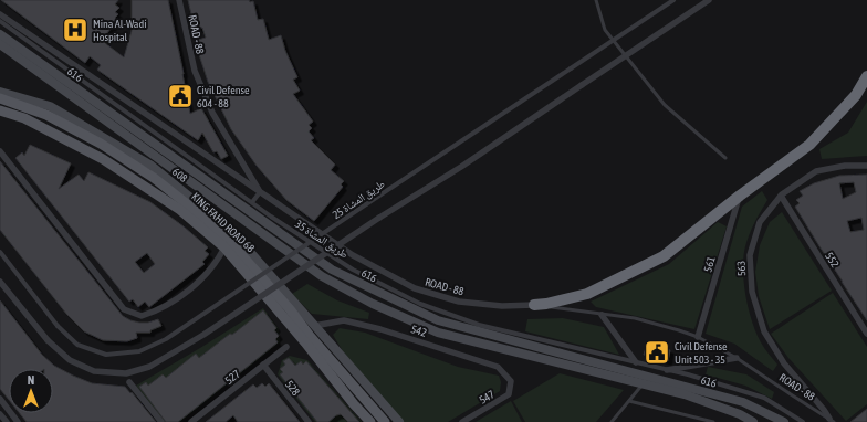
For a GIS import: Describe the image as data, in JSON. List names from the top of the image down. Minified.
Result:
{"streets":{"main road":["616","608","KING FAHD ROAD 68"],"street":["ROAD - 88","طريق المشاة 25","طريق المشاة 35","552","561","563","542","527","528","547"]},"crossings":[["ROAD - 88","561"],["ROAD - 88","563"],["608","542"],["552","563"],["542","547"],["527","528"]],"places":{"hospital":["Mina Al-Wadi Hospital"],"public building":["Civil Defense 604 - 88","Civil Defense Unit 503 - 35"]},"north":"top"}
